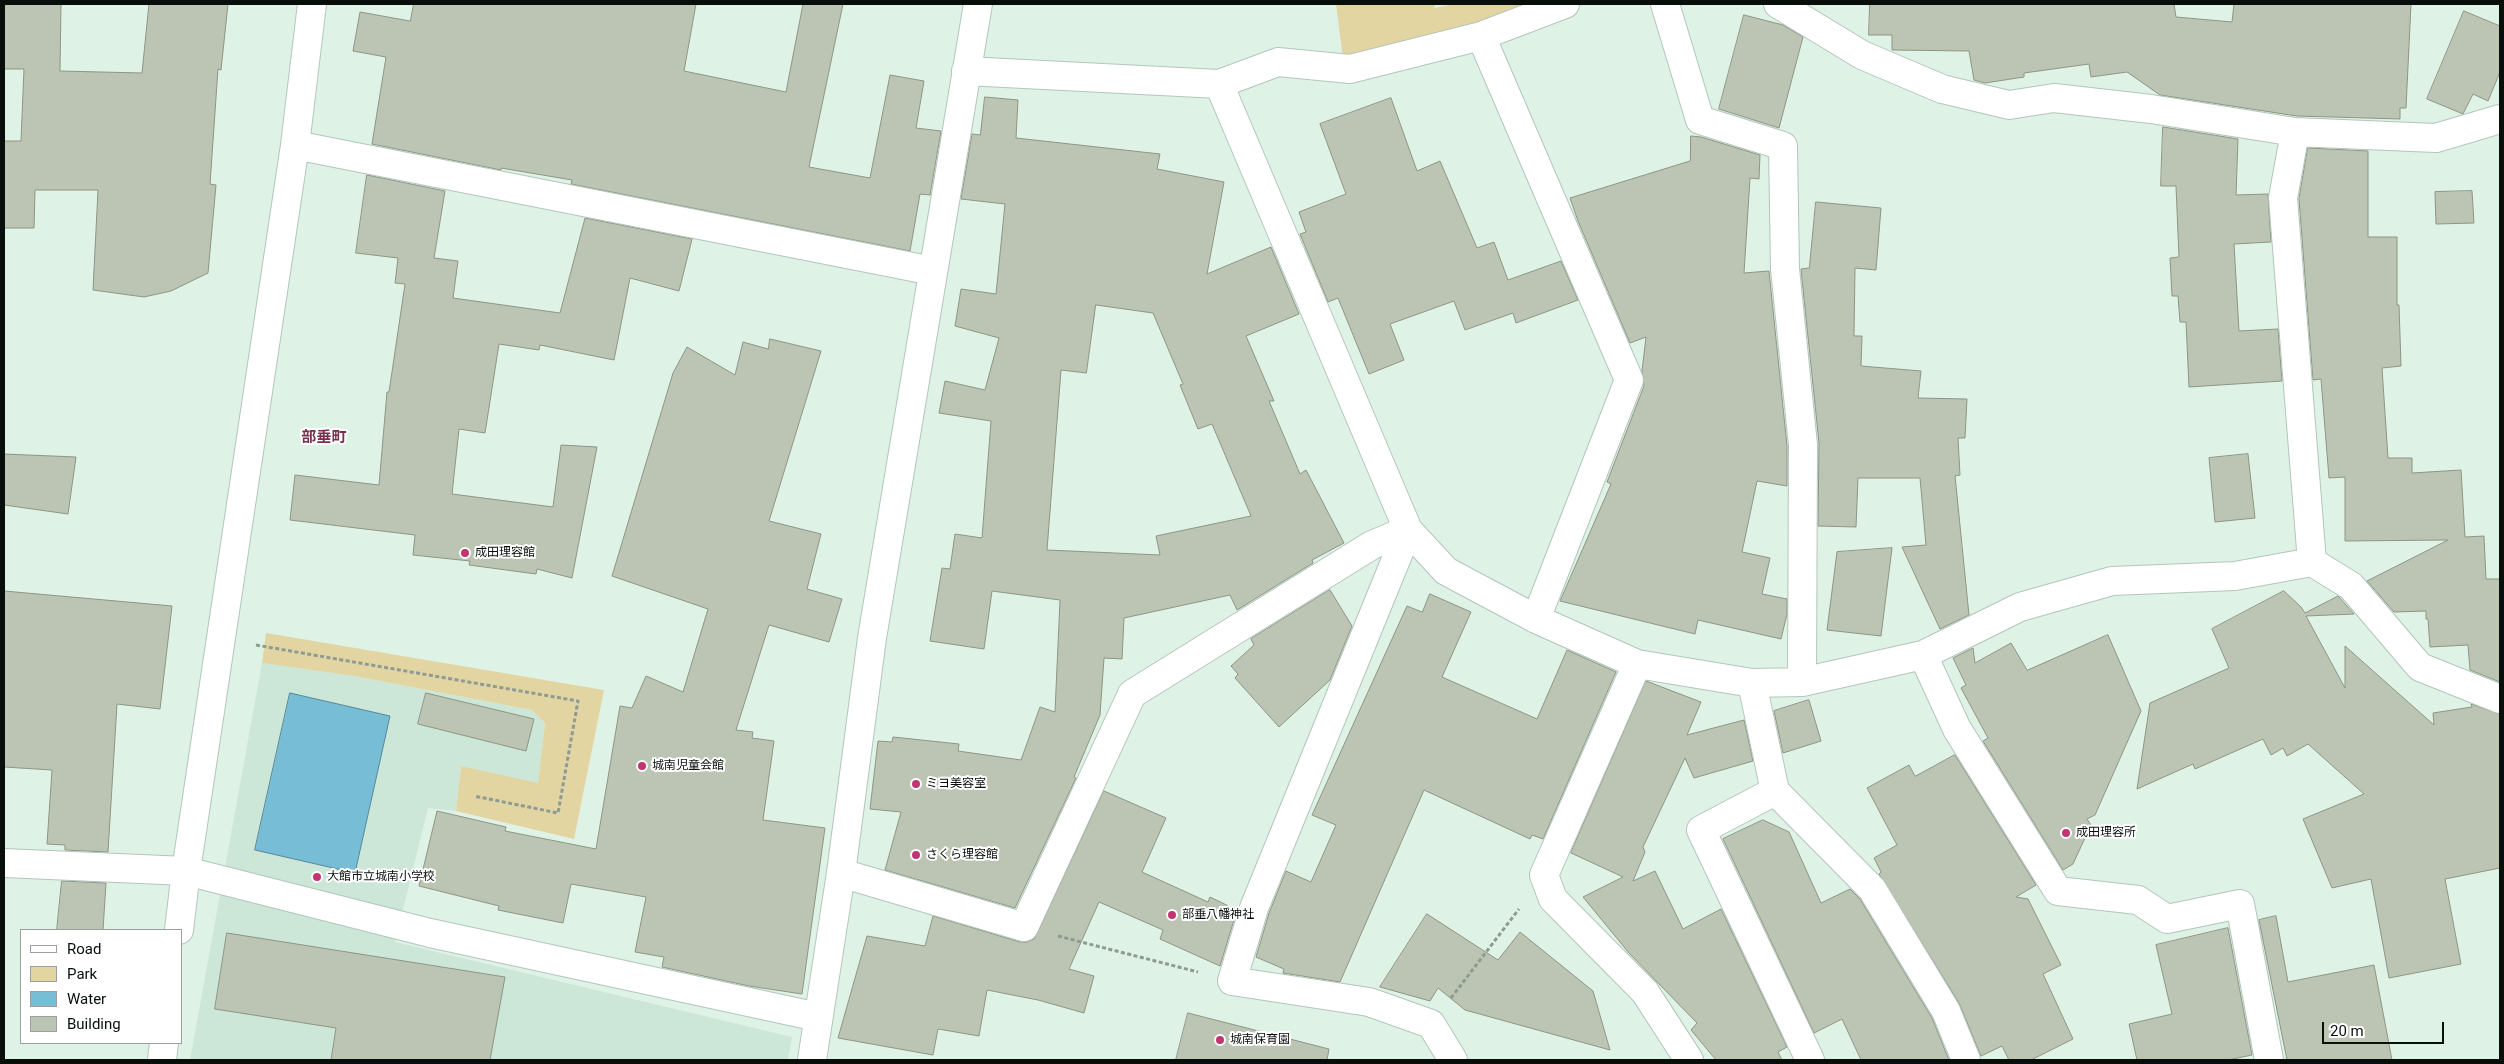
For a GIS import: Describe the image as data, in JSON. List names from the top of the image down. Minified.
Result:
{"districts":["部垂町"],"places":["成田理容館","城南児童会館","ミヨ美容室","成田理容所","さくら理容館","大館市立城南小学校","部垂八幡神社","城南保育園"],"legend":["Road","Park","Water","Building"],"scale_bar":"20 m"}
